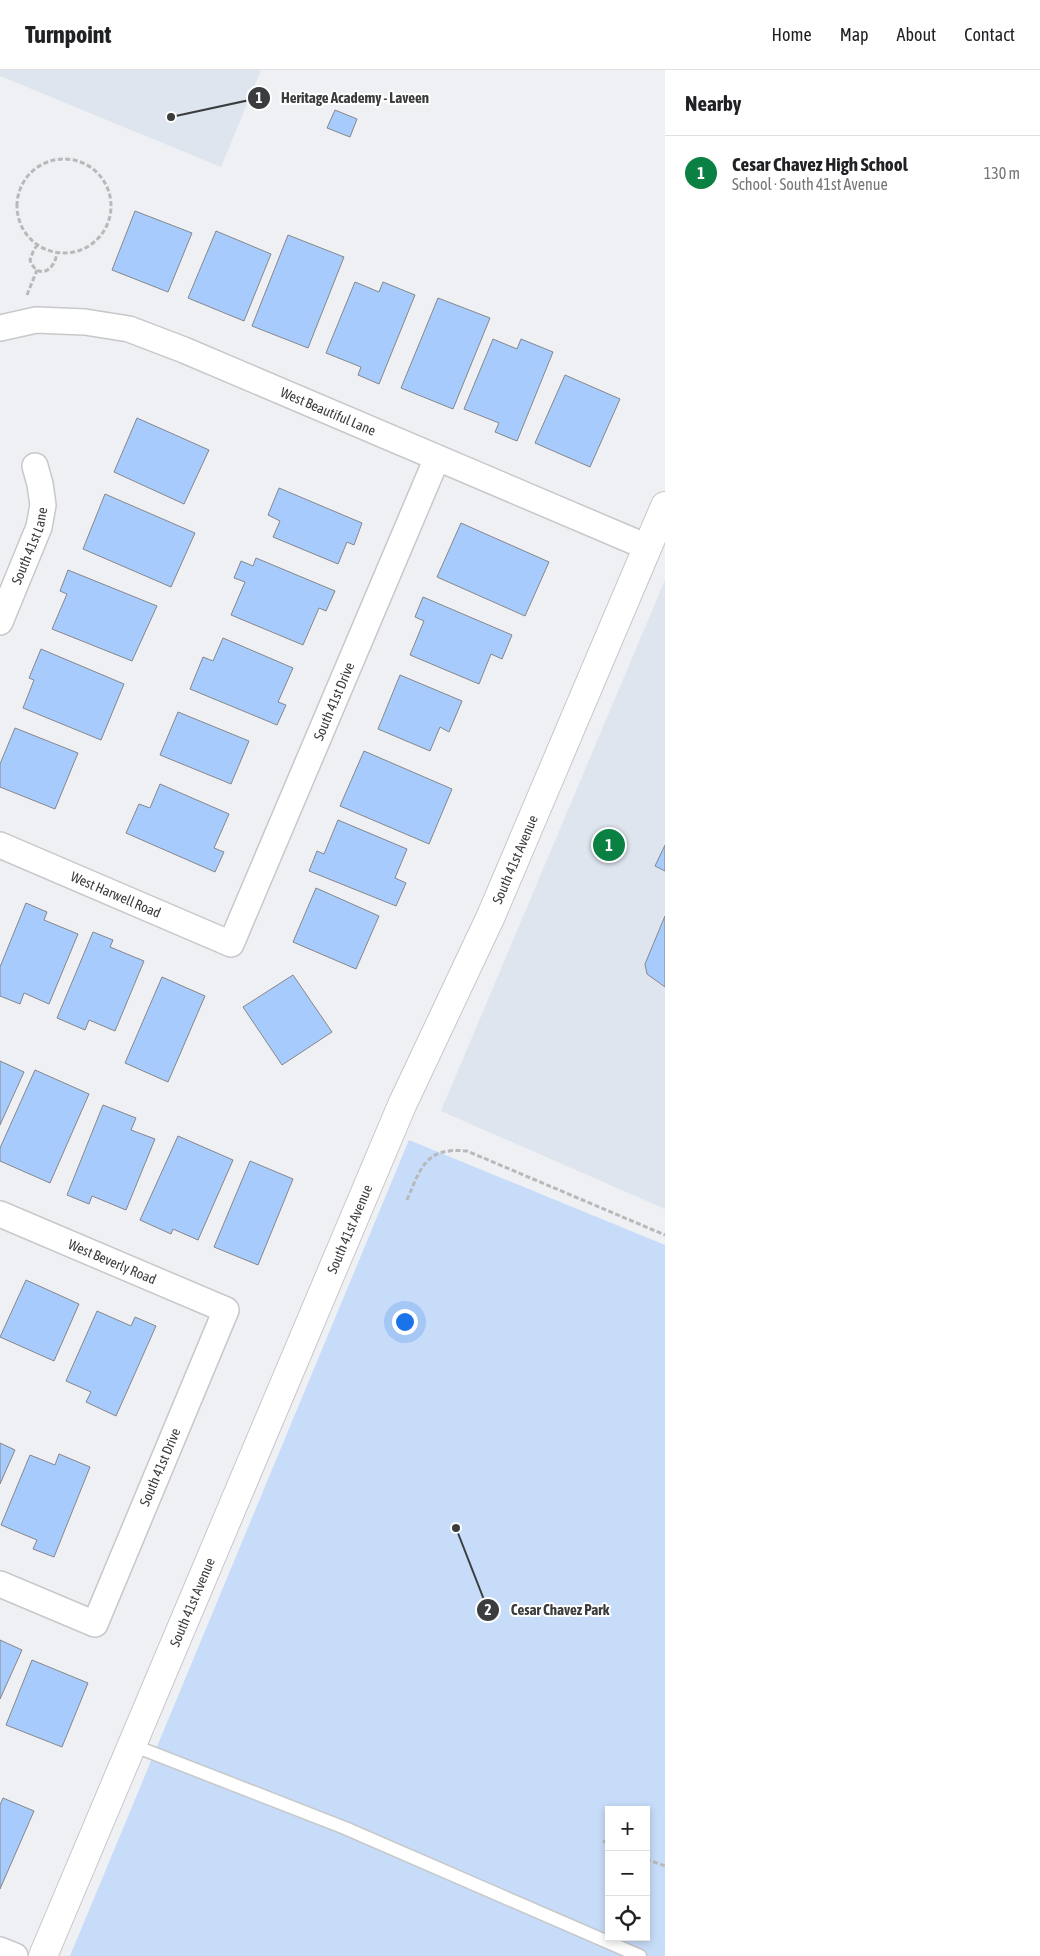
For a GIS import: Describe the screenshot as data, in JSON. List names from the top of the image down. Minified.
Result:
{"streets":{"street":["West Beautiful Lane","South 41st Lane","South 41st Drive","South 41st Avenue","West Harwell Road","West Beverly Road"]},"crossings":[["West Beautiful Lane","South 41st Drive"],["West Beautiful Lane","South 41st Avenue"],["South 41st Drive","West Harwell Road"],["South 41st Drive","West Beverly Road"]],"places":["Heritage Academy - Laveen","Cesar Chavez Park"],"page":{"header":"Turnpoint","nav":["Home","Map","About","Contact"],"heading":"Nearby","list":[{"mark":"1","name":"Cesar Chavez High School","note":"School · South 41st Avenue","value":"130 m"}],"pins":"1","map_buttons":["+","−"]}}
